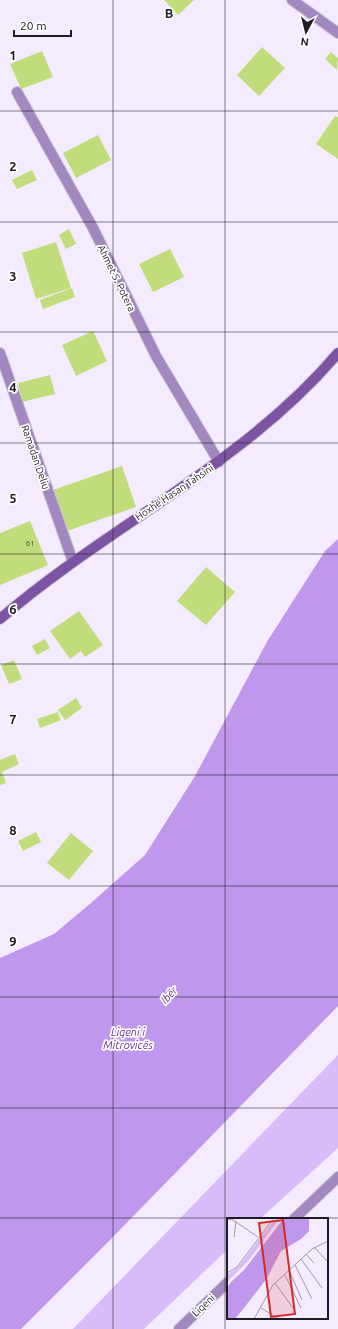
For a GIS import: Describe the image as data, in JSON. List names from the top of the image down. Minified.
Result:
{"streets":{"street":["Ahmet S. Potera","Ramadan Deliu","Hoxhë Hasan Tahsini","Liqeni"]},"crossings":[["Ahmet S. Potera","Hoxhë Hasan Tahsini"],["Ramadan Deliu","Hoxhë Hasan Tahsini"]],"water":["Ibër","Liqeni i Mitrovicës"],"house_numbers":["61"],"scale_bar":"20 m","north":"bottom","grid":{"columns":["B"],"rows":["1","2","3","4","5","6","7","8","9"]}}
